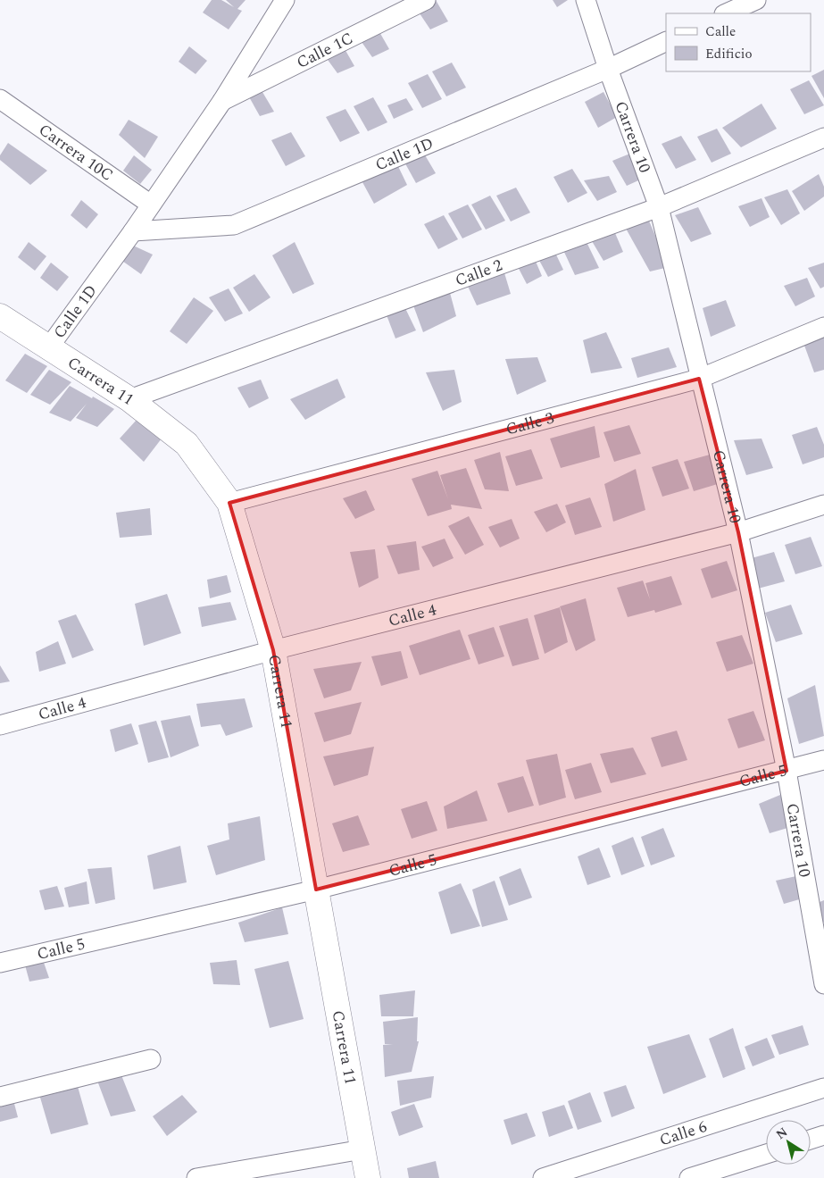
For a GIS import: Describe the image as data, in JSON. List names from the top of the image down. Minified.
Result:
{"streets":{"street":["Calle 1C","Carrera 10","Carrera 10C","Calle 1D","Calle 2","Carrera 11","Calle 3","Calle 4","Calle 5","Calle 6"]},"crossings":[["Calle 1C","Calle 1D"],["Carrera 10","Calle 1D"],["Carrera 10","Calle 2"],["Carrera 10","Calle 3"],["Carrera 10","Calle 4"],["Carrera 10","Calle 5"],["Carrera 10C","Calle 1D"],["Calle 1D","Carrera 11"],["Calle 2","Carrera 11"],["Carrera 11","Calle 3"],["Carrera 11","Calle 4"],["Carrera 11","Calle 5"]],"legend":["Calle","Edificio"],"north":"top left"}
